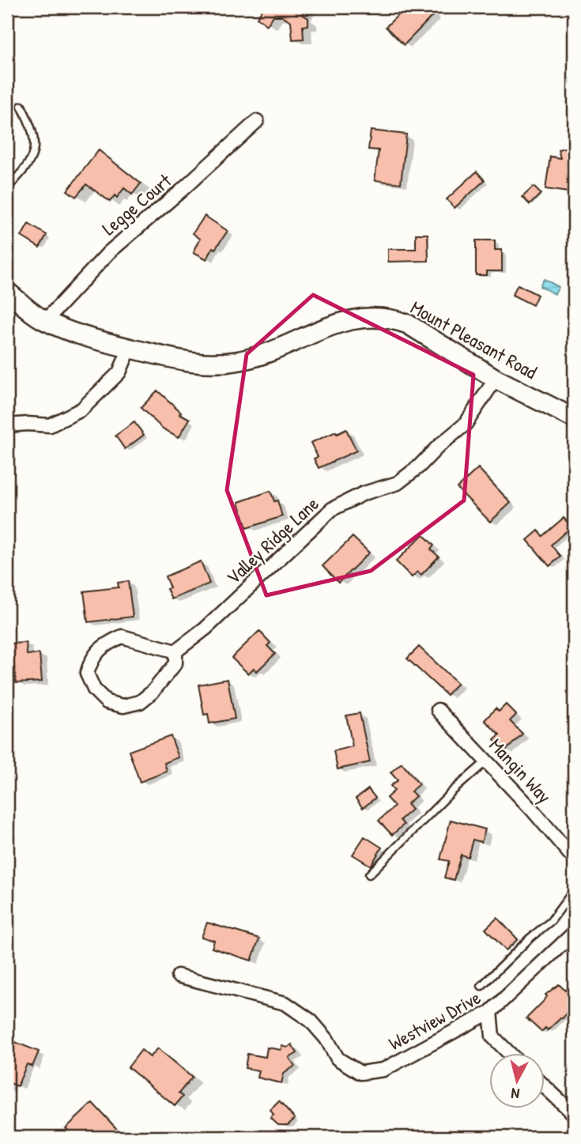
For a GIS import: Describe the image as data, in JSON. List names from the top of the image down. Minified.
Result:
{"streets":{"street":["Legge Court","Mount Pleasant Road","Valley Ridge Lane","Mangin Way","Westview Drive"]},"crossings":[["Legge Court","Mount Pleasant Road"],["Mount Pleasant Road","Valley Ridge Lane"]],"north":"bottom"}
